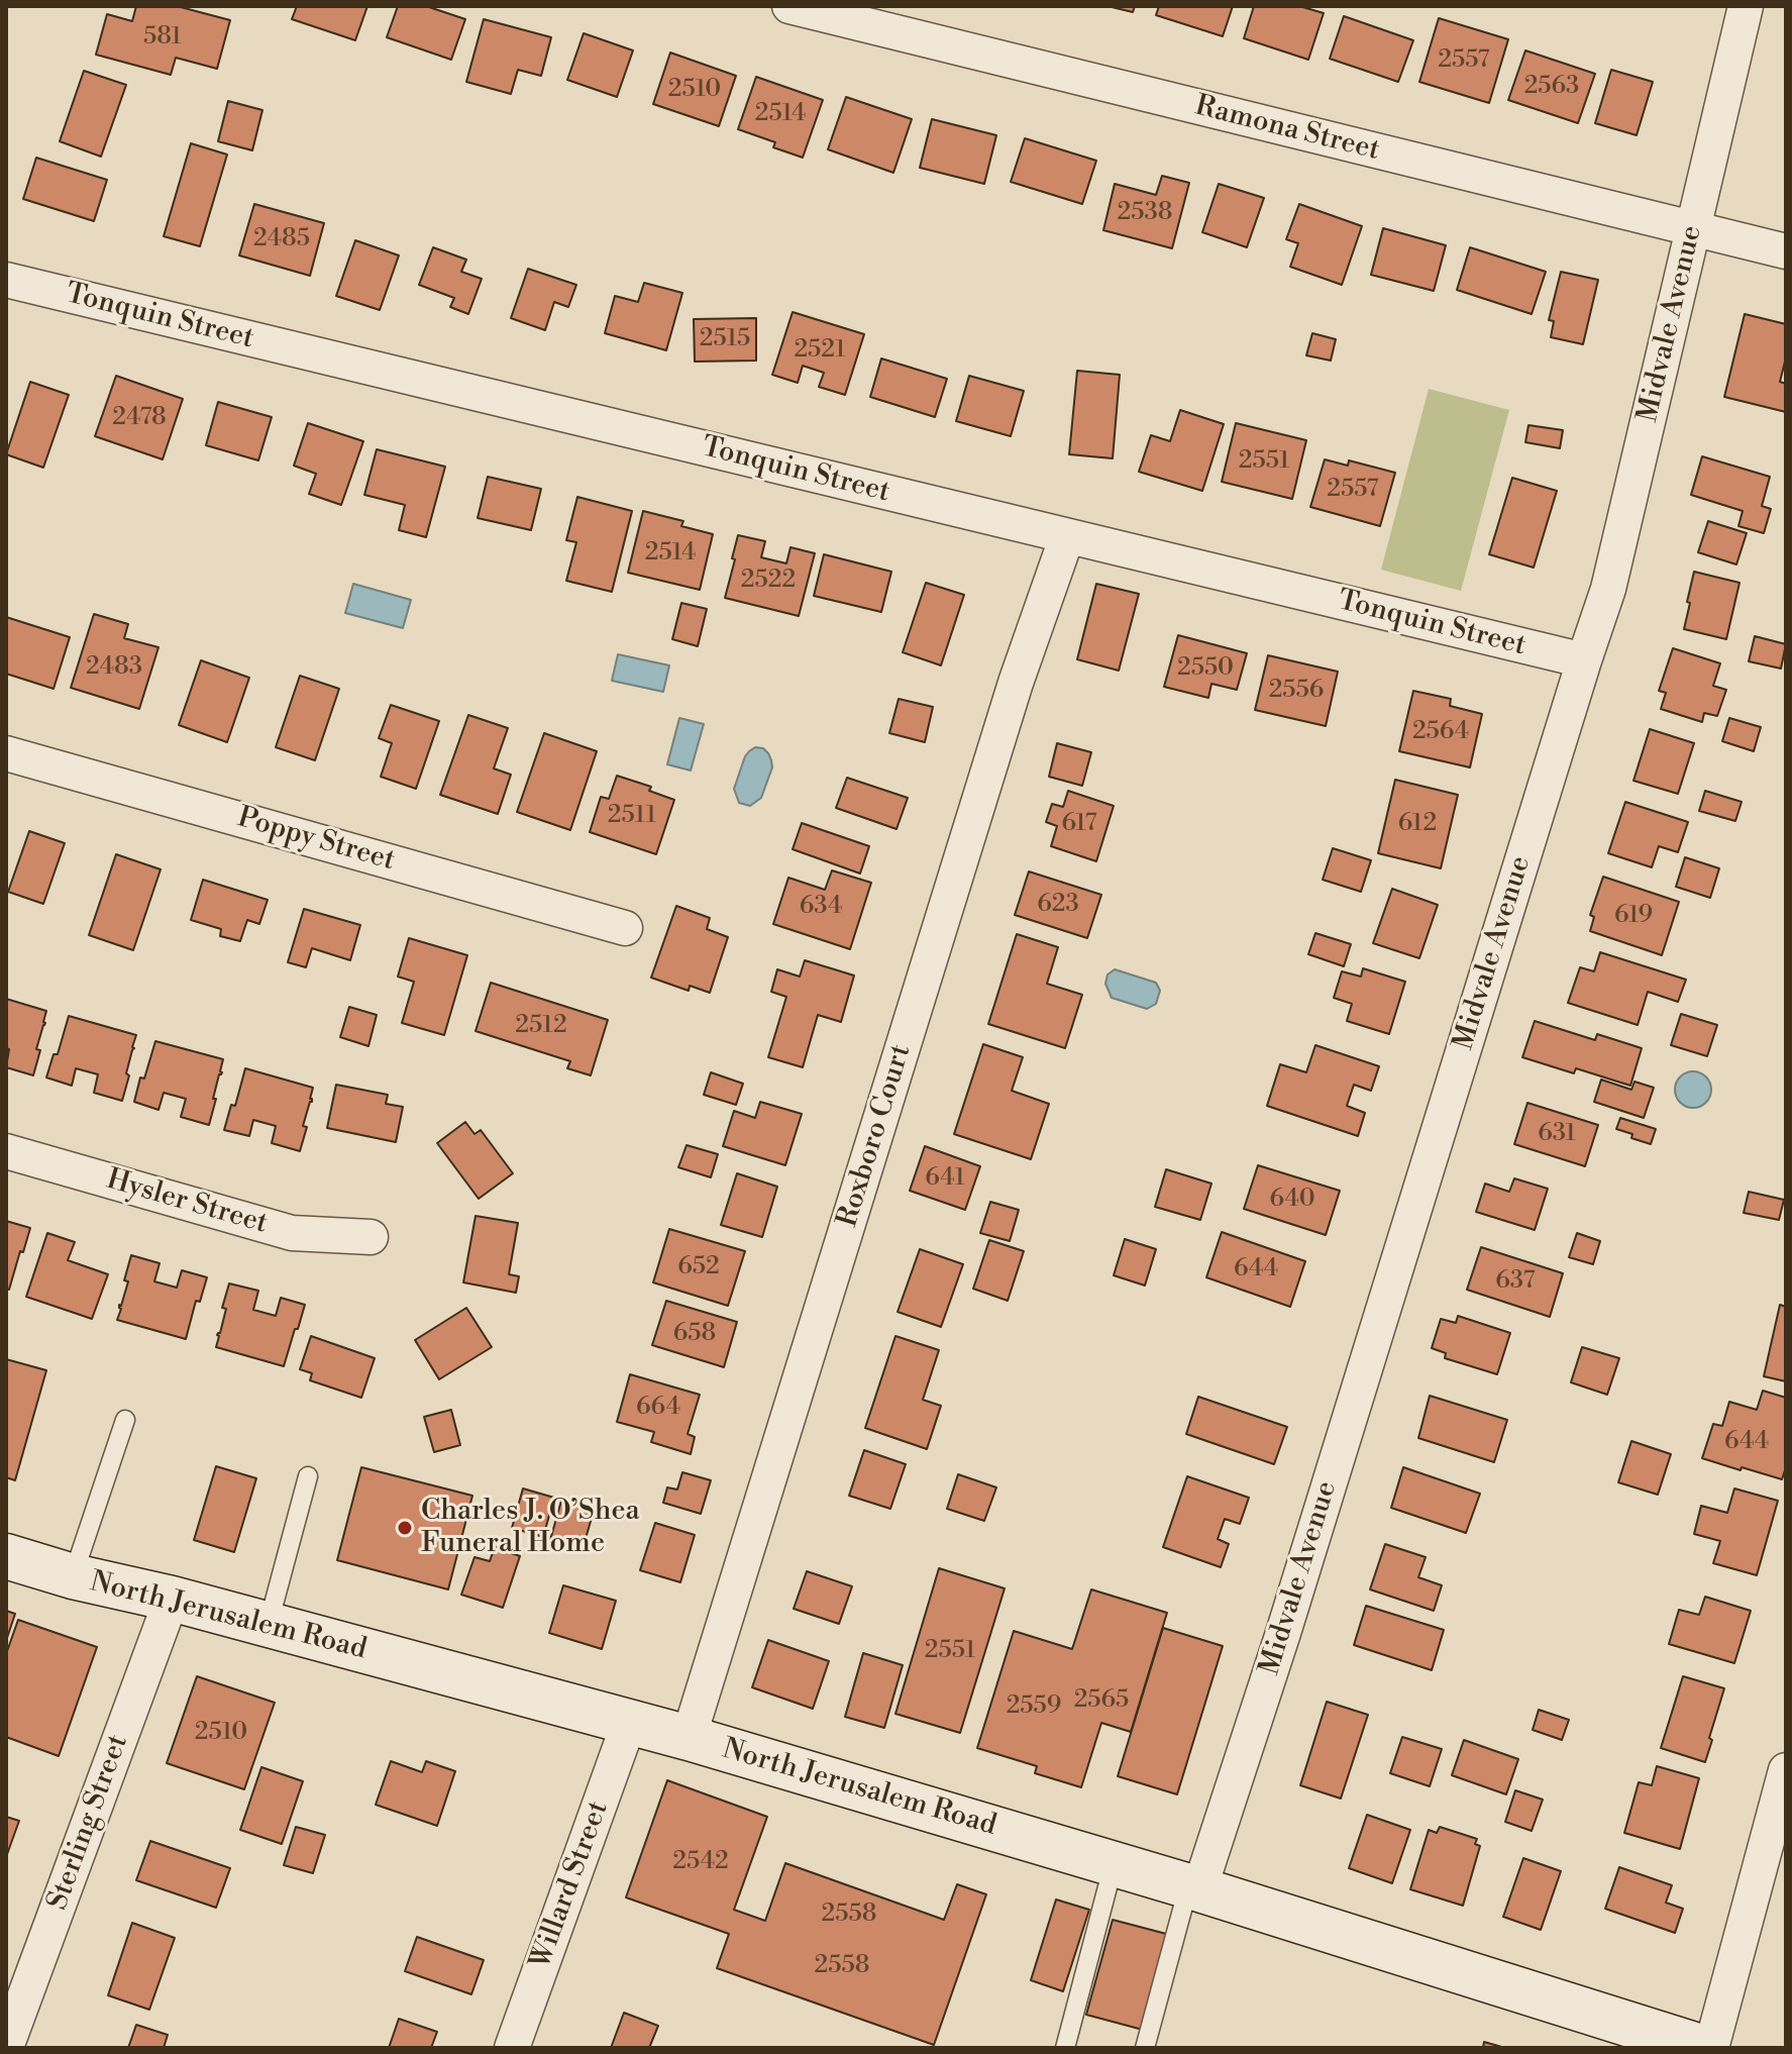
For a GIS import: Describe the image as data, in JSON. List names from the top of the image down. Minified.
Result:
{"streets":{"main road":["North Jerusalem Road"],"street":["Ramona Street","Tonquin Street","Midvale Avenue","Poppy Street","Roxboro Court","Hysler Street","Sterling Street","Willard Street"]},"crossings":[["Ramona Street","Midvale Avenue"],["Tonquin Street","Midvale Avenue"],["Tonquin Street","Roxboro Court"],["Midvale Avenue","North Jerusalem Road"],["Roxboro Court","North Jerusalem Road"],["North Jerusalem Road","Sterling Street"],["North Jerusalem Road","Willard Street"]],"places":["Charles J. O’Shea Funeral Home"],"house_numbers":["581","2557","2563","2510","2514","2538","2485","2515","2521","2478","2551","2557","2514","2522","2483","2550","2556","2564","2511","617","612","623","634","619","2512","631","641","640","652","644","637","658","664","644","2551","2565","2559","2510","2542","2558","2558"]}
